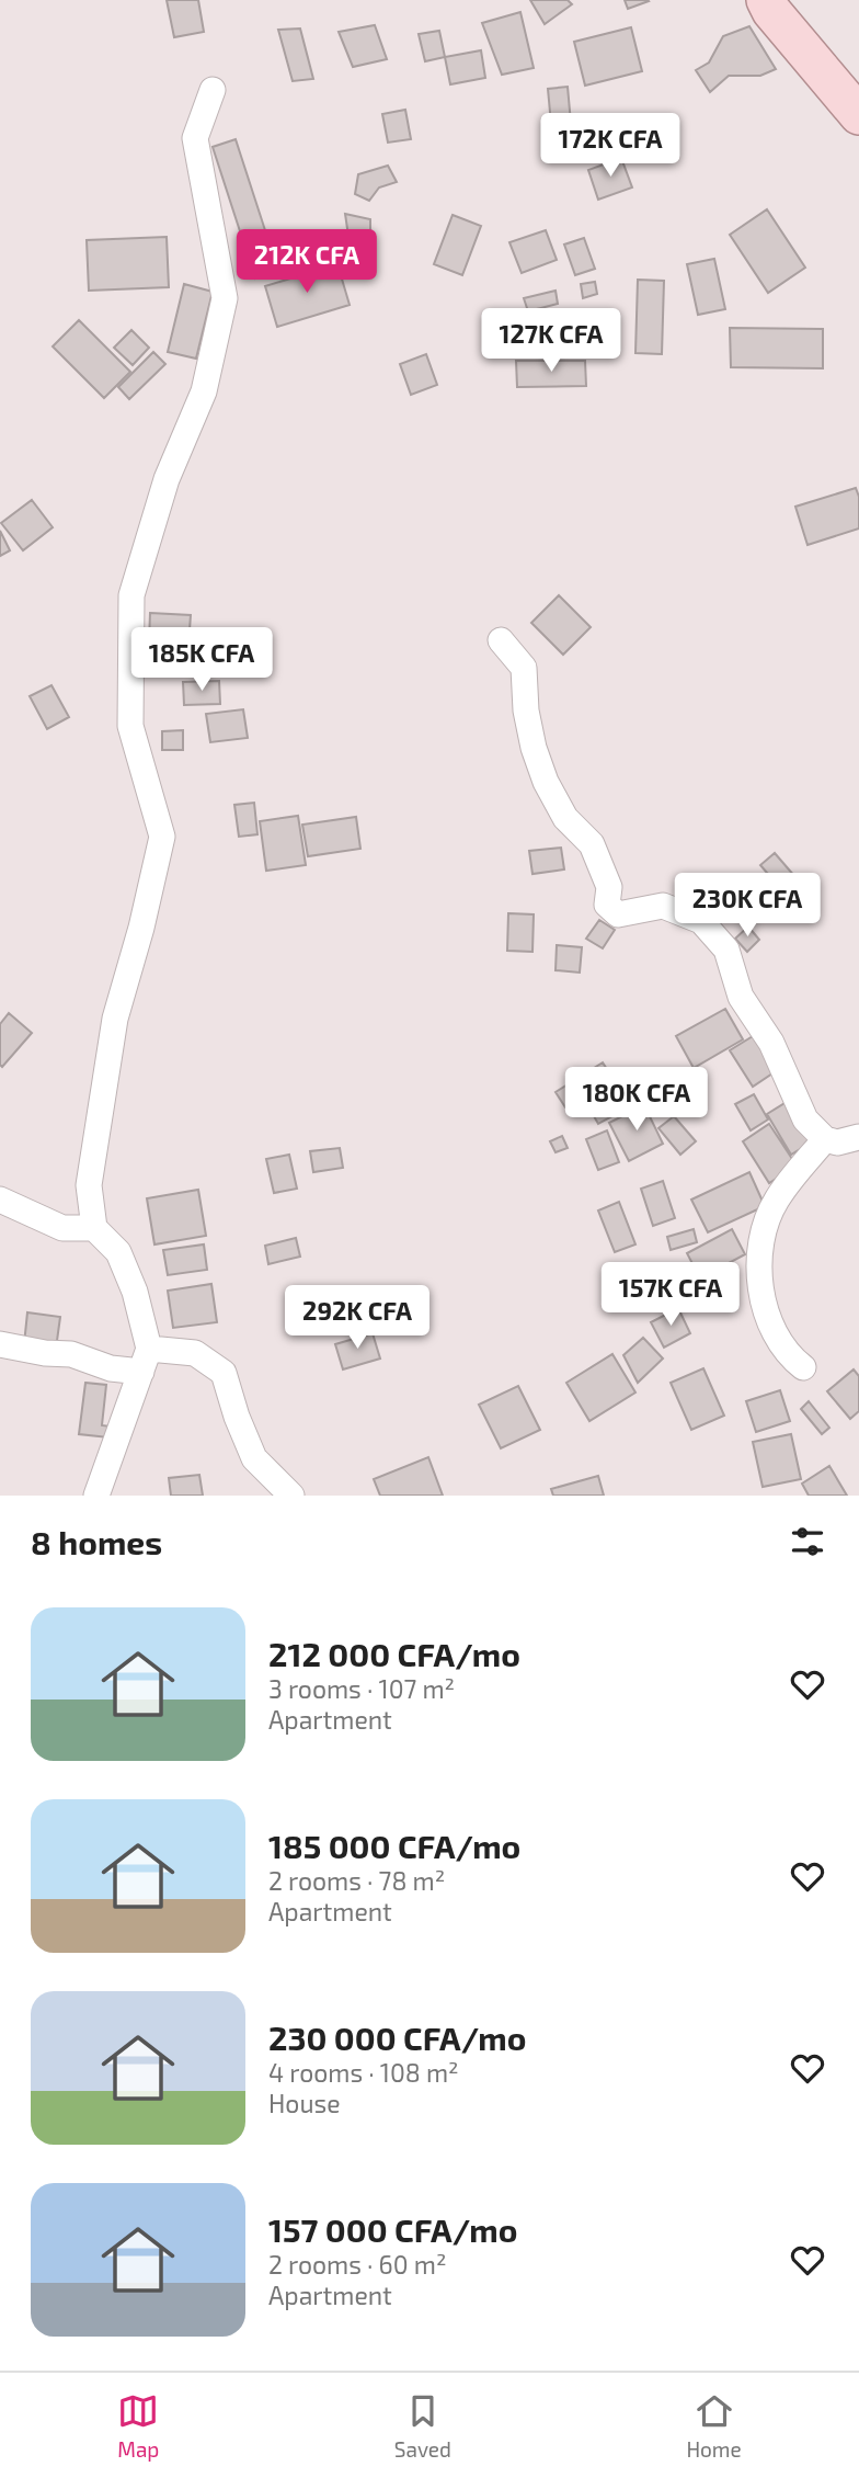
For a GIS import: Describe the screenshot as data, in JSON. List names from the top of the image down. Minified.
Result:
{"page":{"price":["172K CFA","212K CFA","127K CFA","185K CFA","230K CFA","180K CFA","157K CFA","292K CFA"],"heading":"8 homes","list":[{"name":"212 000 CFA/mo","note":"3 rooms · 107 m² · Apartment"},{"name":"185 000 CFA/mo","note":"2 rooms · 78 m² · Apartment"},{"name":"230 000 CFA/mo","note":"4 rooms · 108 m² · House"},{"name":"157 000 CFA/mo","note":"2 rooms · 60 m² · Apartment"}],"tabs":["Map","Saved","Home"]}}
